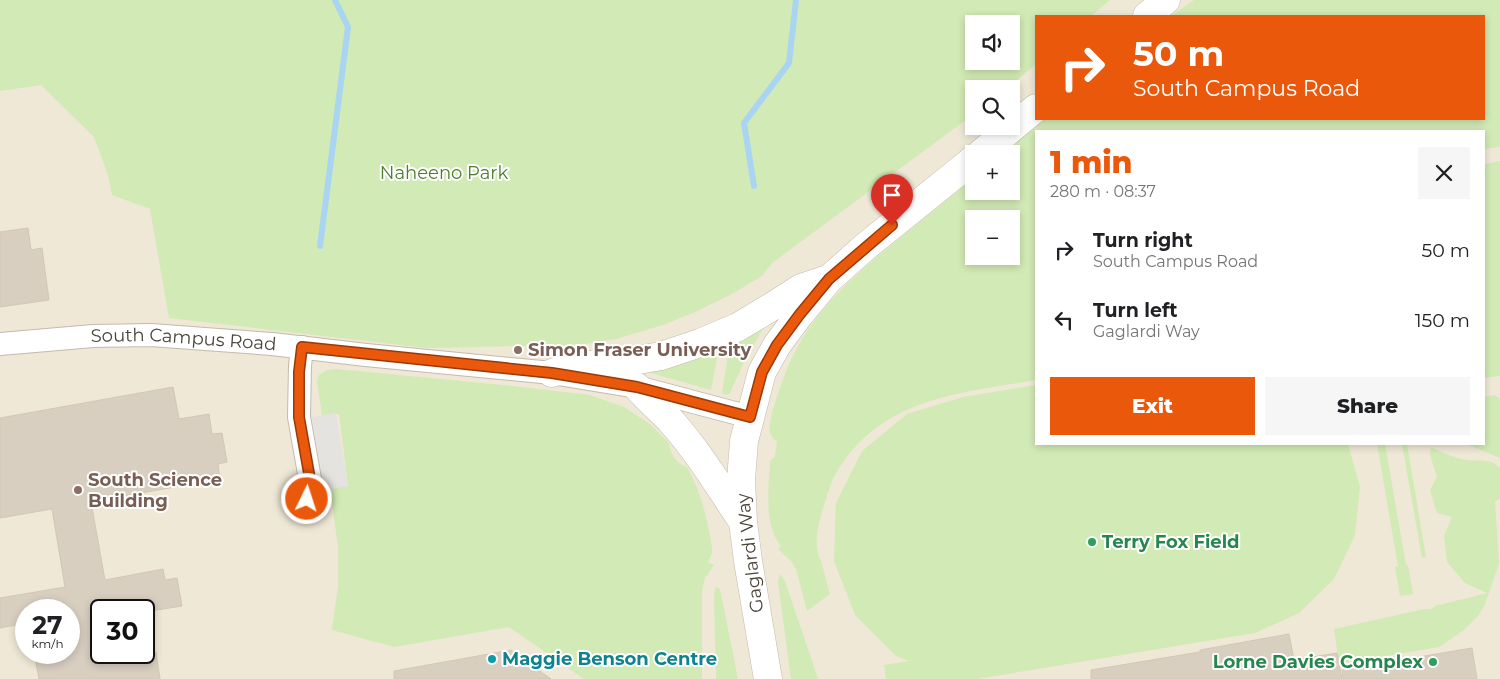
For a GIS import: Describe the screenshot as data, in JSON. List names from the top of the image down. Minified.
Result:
{"streets":{"street":["South Campus Road","Gaglardi Way"]},"crossings":[["South Campus Road","Gaglardi Way"]],"parks":["Naheeno Park"],"places":["Simon Fraser University","South Science Building","Terry Fox Field","Maggie Benson Centre","Lorne Davies Complex"],"page":{"map_buttons":["+","−"],"turn":["50 m","South Campus Road"],"heading":["1 min","280 m · 08:37"],"list":[{"name":"Turn right","note":"South Campus Road","value":"50 m"},{"name":"Turn left","note":"Gaglardi Way","value":"150 m"}],"buttons":["Exit","Share"],"speed":"27 km/h","limit":"30"}}
